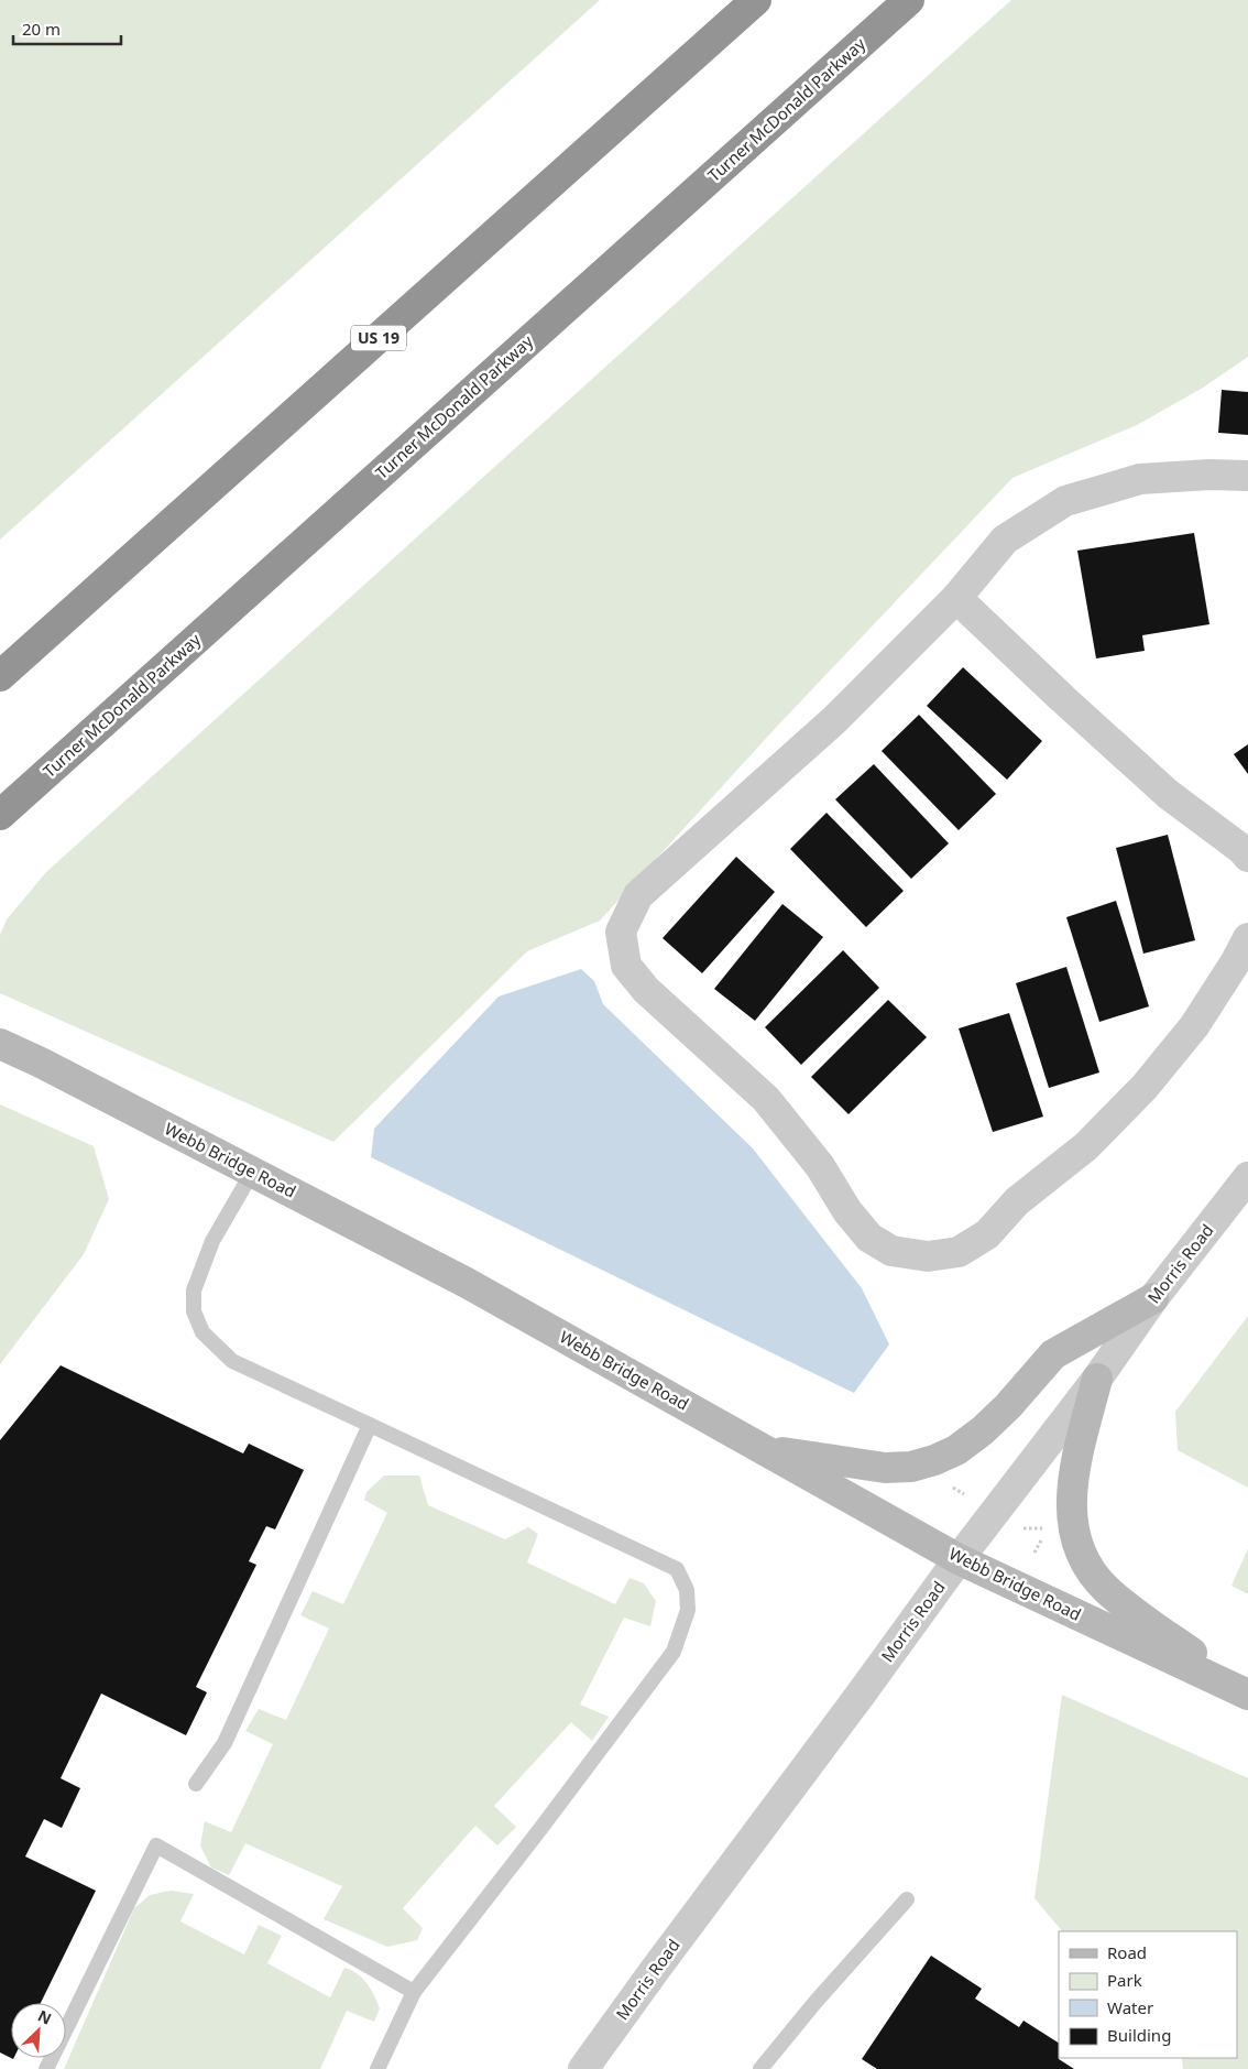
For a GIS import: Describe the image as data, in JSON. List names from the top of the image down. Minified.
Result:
{"streets":{"highway":["Turner McDonald Parkway","US 19"],"street":["Webb Bridge Road","Morris Road"]},"crossings":[["Webb Bridge Road","Morris Road"]],"legend":["Road","Park","Water","Building"],"scale_bar":"20 m","north":"top right"}
